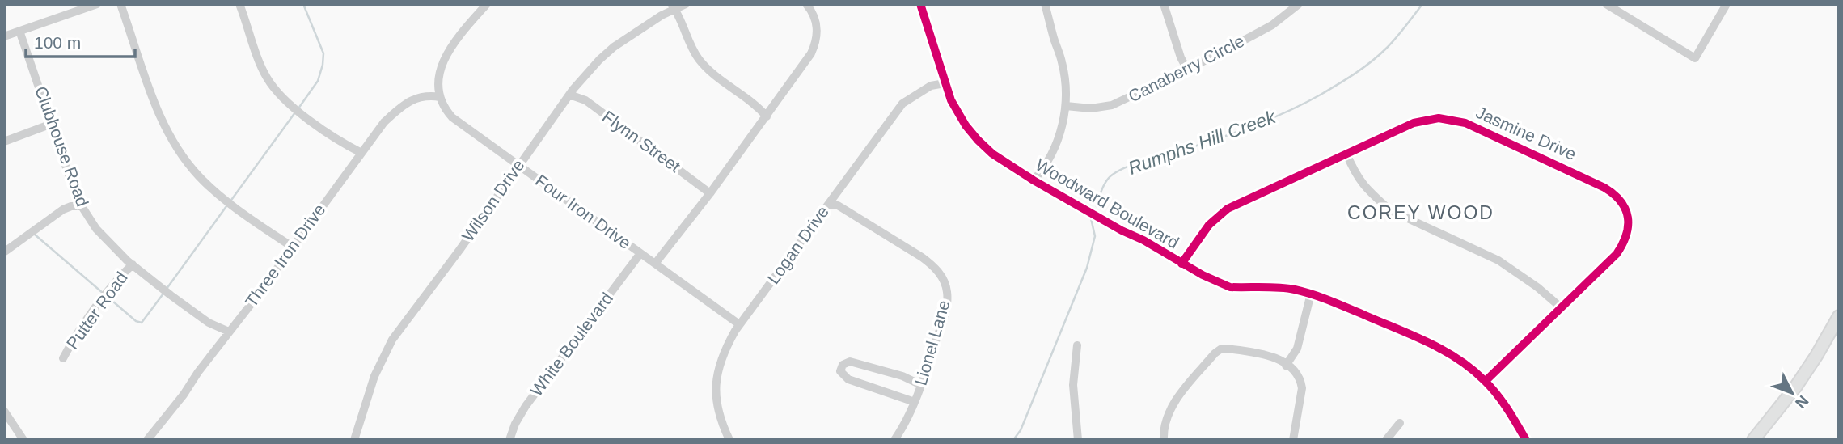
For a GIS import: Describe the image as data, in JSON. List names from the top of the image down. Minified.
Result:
{"streets":{"street":["Canaberry Circle","Jasmine Drive","Flynn Street","Clubhouse Road","Wilson Drive","Woodward Boulevard","Four Iron Drive","Logan Drive","Three Iron Drive","Putter Road","Lionel Lane","White Boulevard"]},"crossings":[["Jasmine Drive","Woodward Boulevard"],["Flynn Street","Wilson Drive"],["Clubhouse Road","Three Iron Drive"],["Clubhouse Road","Putter Road"],["Wilson Drive","Four Iron Drive"],["Woodward Boulevard","Logan Drive"],["Four Iron Drive","Logan Drive"],["Four Iron Drive","Three Iron Drive"],["Four Iron Drive","White Boulevard"],["Logan Drive","Lionel Lane"]],"districts":["COREY WOOD"],"water":["Rumphs Hill Creek"],"scale_bar":"100 m","north":"bottom right"}
